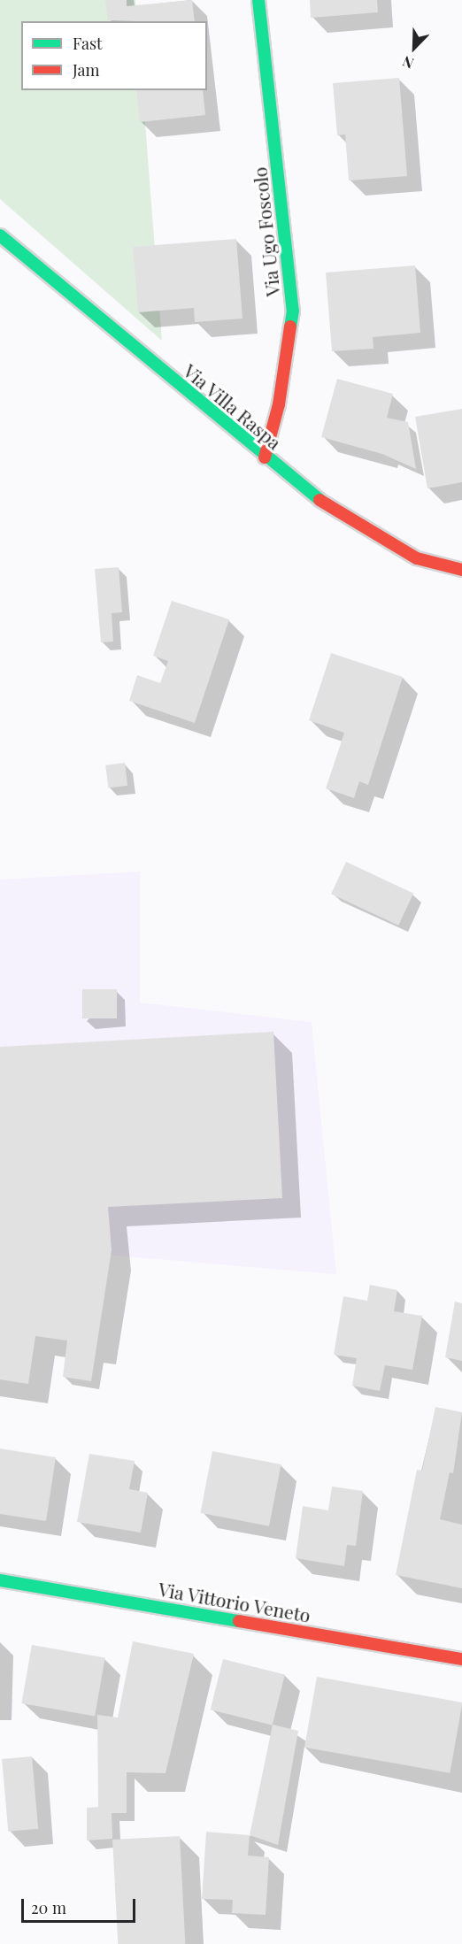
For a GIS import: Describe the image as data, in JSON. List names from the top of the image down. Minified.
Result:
{"streets":{"street":["Via Ugo Foscolo","Via Villa Raspa","Via Vittorio Veneto"]},"crossings":[["Via Ugo Foscolo","Via Villa Raspa"]],"legend":["Fast","Jam"],"scale_bar":"20 m","north":"bottom left"}
